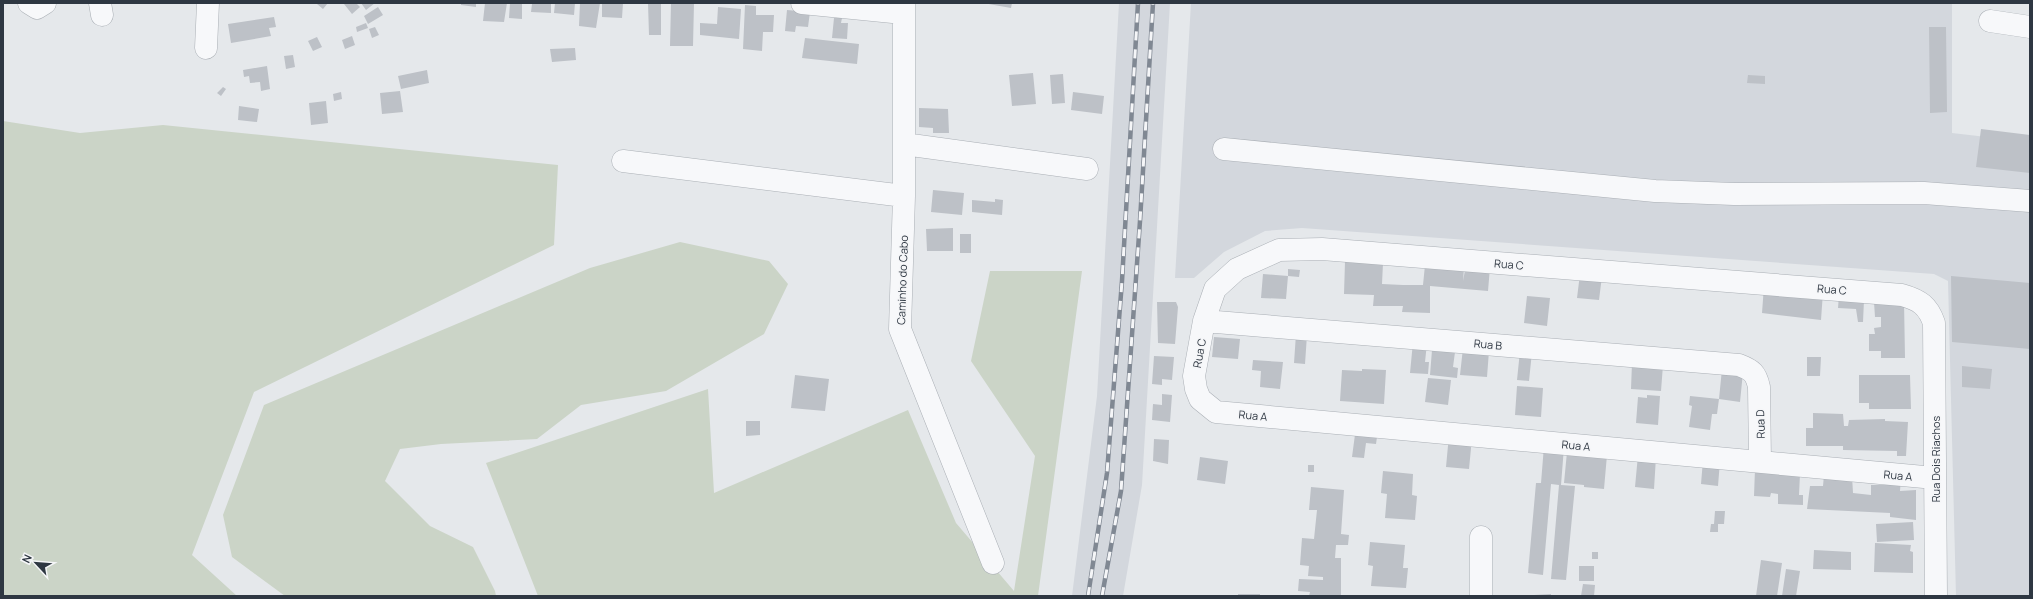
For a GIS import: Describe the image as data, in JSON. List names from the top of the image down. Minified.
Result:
{"streets":{"street":["Rua C","Caminho do Cabo","Rua B","Rua A","Rua D","Rua Dois Riachos"]},"crossings":[["Rua C","Rua B"],["Rua C","Rua A"],["Rua C","Rua Dois Riachos"],["Rua B","Rua D"],["Rua A","Rua D"],["Rua A","Rua Dois Riachos"]],"north":"top left"}
